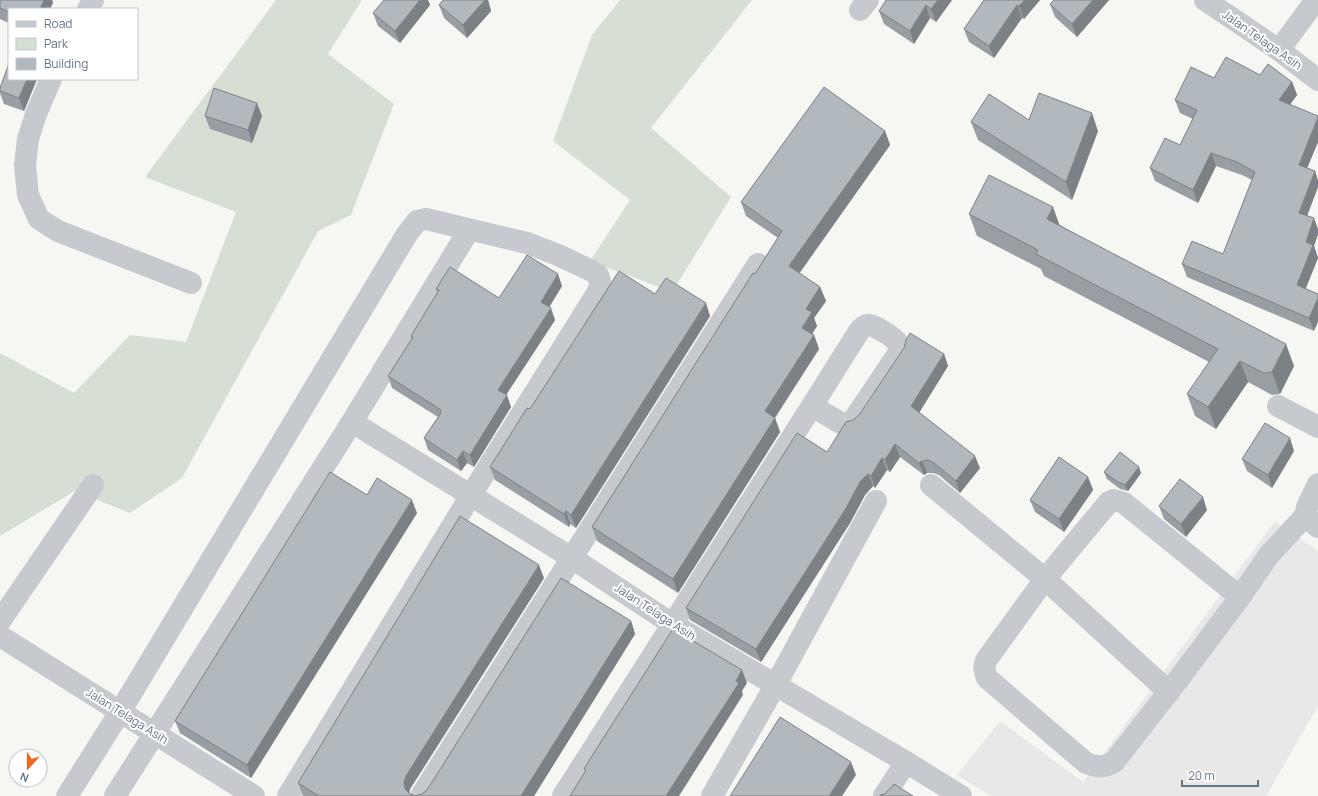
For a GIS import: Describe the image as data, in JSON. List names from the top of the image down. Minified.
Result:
{"streets":{"street":["Jalan Telaga Asih"]},"legend":["Road","Park","Building"],"scale_bar":"20 m","north":"bottom"}
